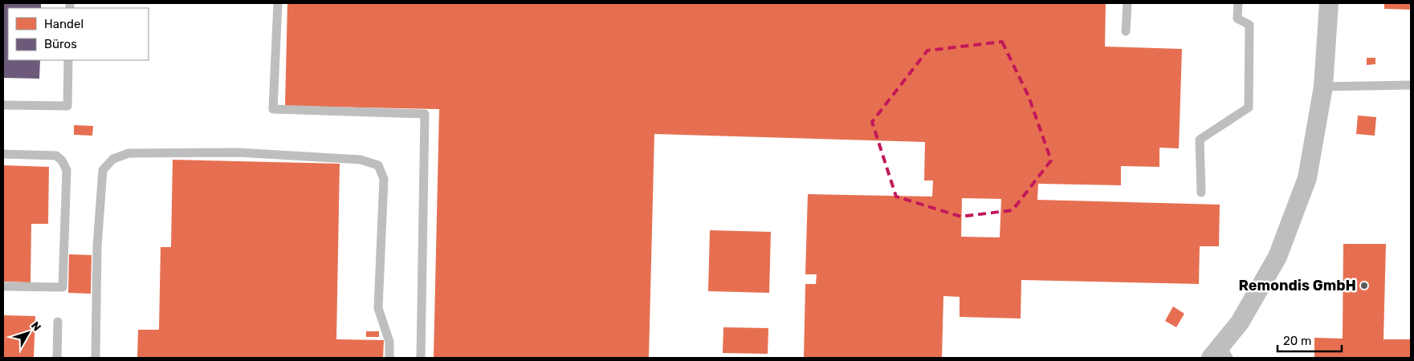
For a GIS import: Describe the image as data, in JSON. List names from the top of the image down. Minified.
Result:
{"places":["Remondis GmbH"],"legend":["Handel","Büros"],"scale_bar":"20 m","north":"top right"}
